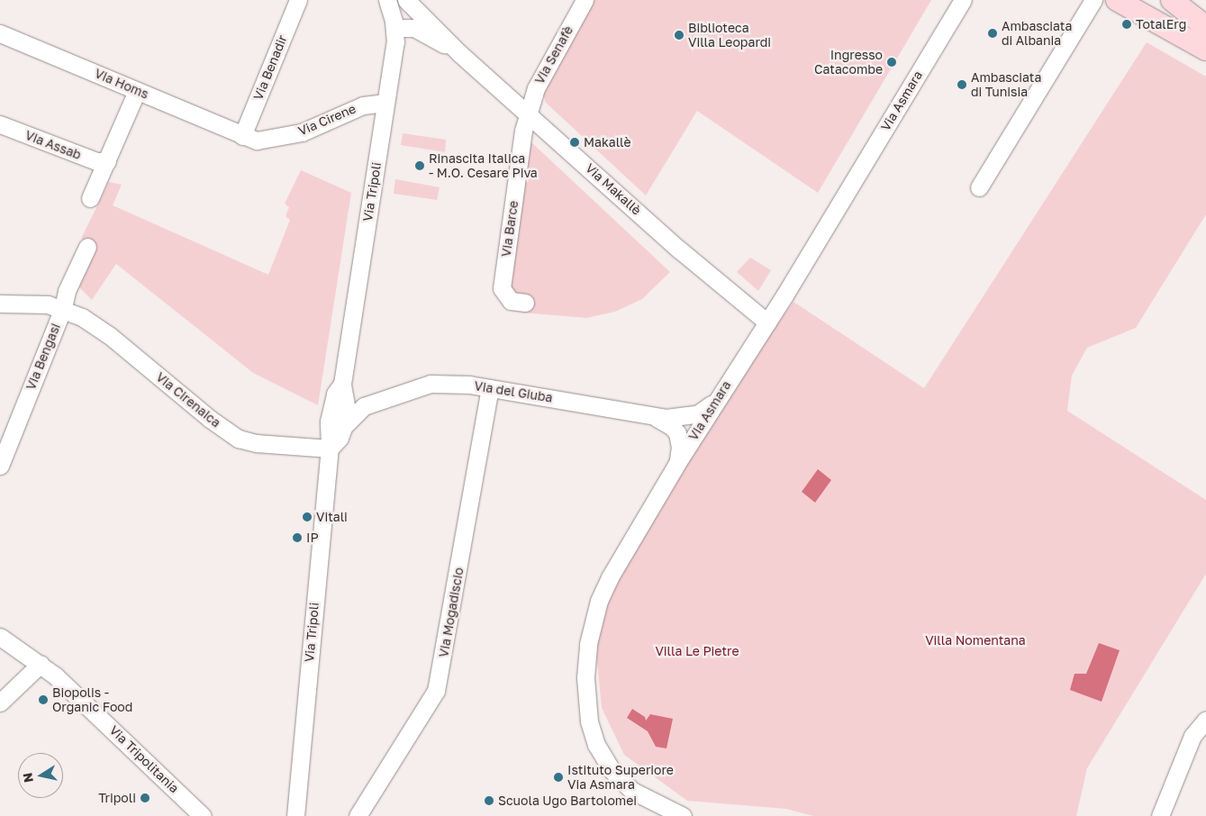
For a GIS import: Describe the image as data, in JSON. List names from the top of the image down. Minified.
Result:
{"streets":{"street":["Via Senafè","Via Benadir","Via Homs","Via Asmara","Via Cirene","Via Assab","Via Makallè","Via Tripoli","Via Barce","Via Bengasi","Via del Giuba","Via Cirenaica","Via Mogadiscio","Via Tripolitania"]},"crossings":[["Via Senafè","Via Makallè"],["Via Senafè","Via Barce"],["Via Benadir","Via Homs"],["Via Benadir","Via Cirene"],["Via Homs","Via Cirene"],["Via Asmara","Via Makallè"],["Via Asmara","Via del Giuba"],["Via Cirene","Via Tripoli"],["Via Makallè","Via Tripoli"],["Via Makallè","Via Barce"],["Via Tripoli","Via del Giuba"],["Via Tripoli","Via Cirenaica"],["Via Bengasi","Via Cirenaica"],["Via del Giuba","Via Mogadiscio"]],"parks":["Villa Nomentana","Villa Le Pietre"],"places":["TotalErg","Ambasciata di Albania","Biblioteca Villa Leopardi","Ingresso Catacombe","Ambasciata di Tunisia","Makallè","Rinascita Italica - M.O. Cesare Piva","Vitali","IP","Biopolis - Organic Food","Istituto Superiore Via Asmara","Tripoli","Scuola Ugo Bartolomei"],"north":"left"}
